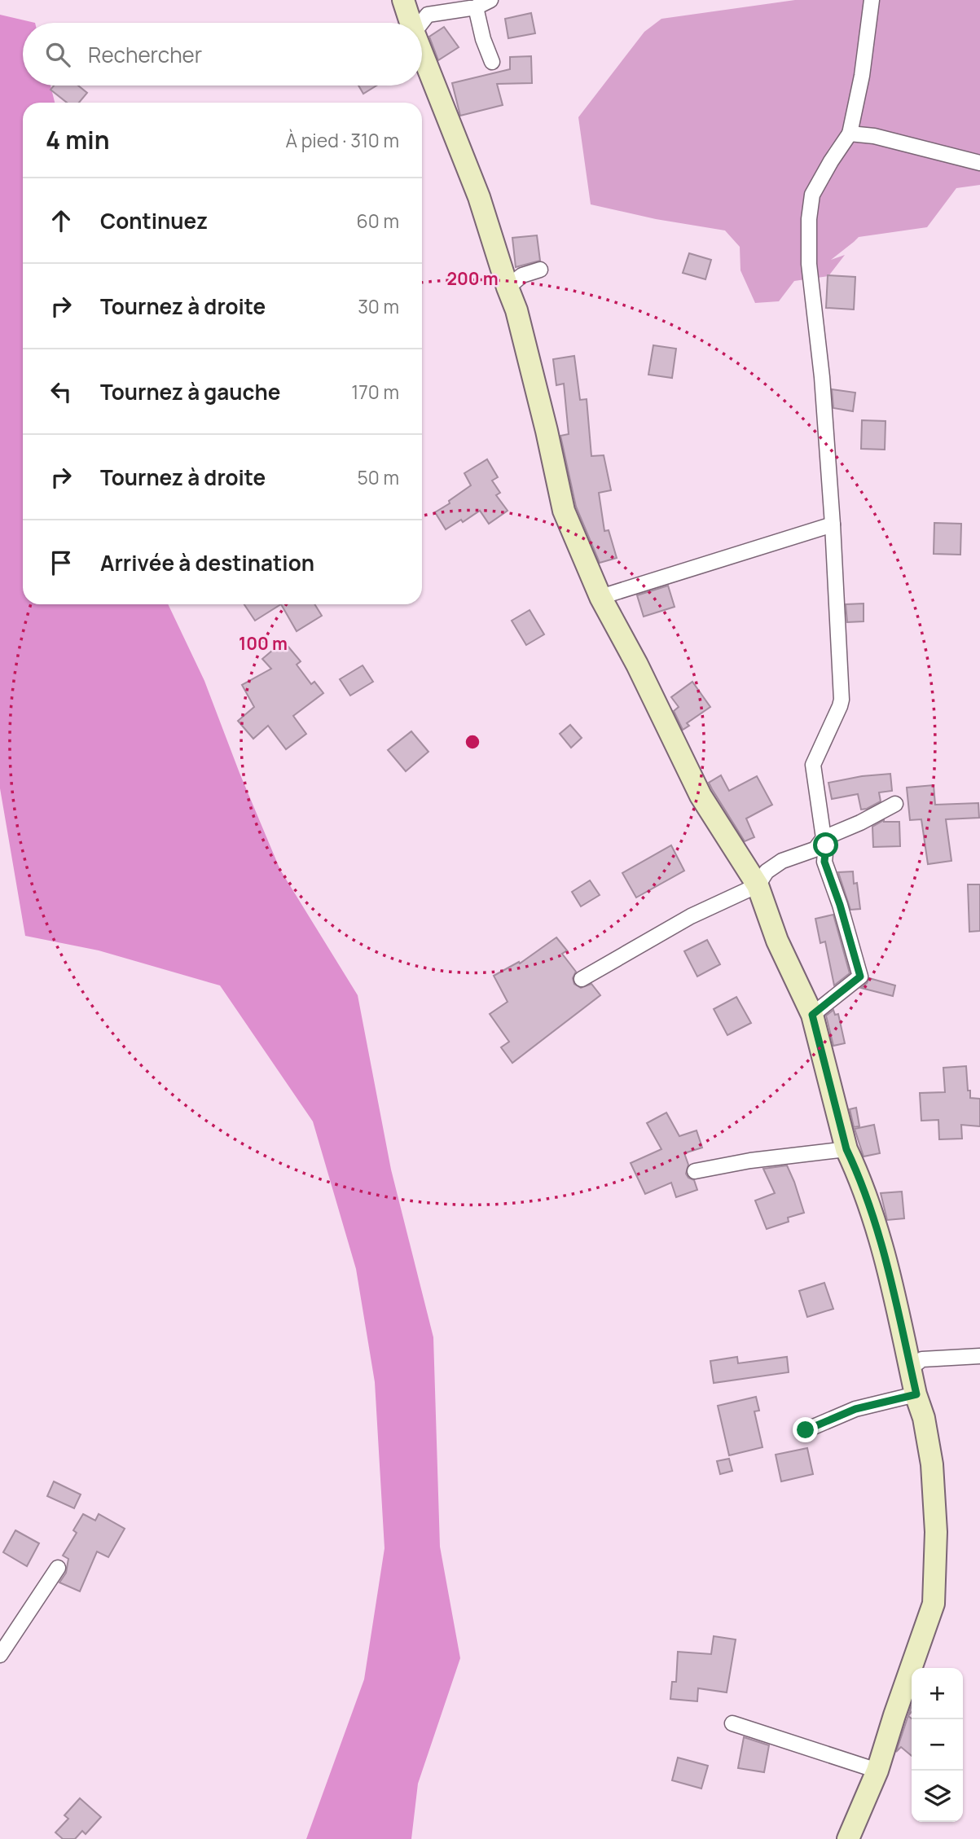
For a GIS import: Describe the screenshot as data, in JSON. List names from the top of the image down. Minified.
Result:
{"page":{"search":"Rechercher","heading":["4 min","À pied · 310 m"],"list":[["Continuez","60 m"],["Tournez à droite","30 m"],["Tournez à gauche","170 m"],["Tournez à droite","50 m"],"Arrivée à destination"],"map_buttons":["+","−"]},"rings":["200 m","100 m"]}
